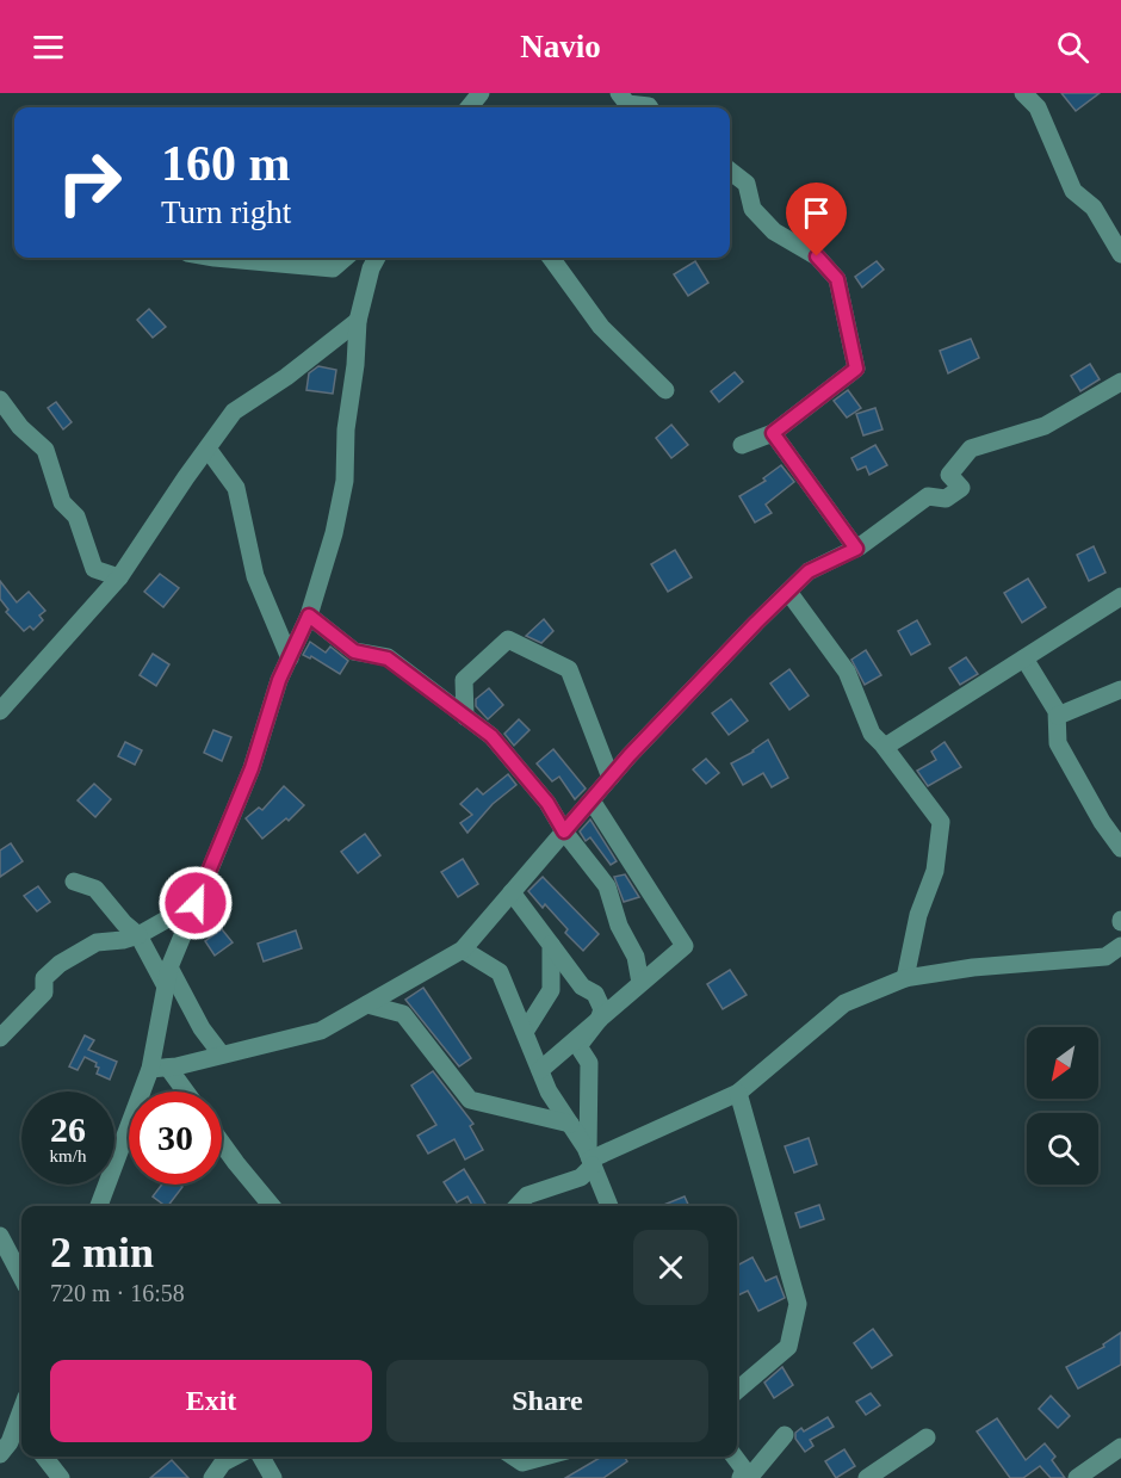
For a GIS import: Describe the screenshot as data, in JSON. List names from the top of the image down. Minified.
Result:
{"north":"bottom left","page":{"header":"Navio","turn":["160 m","Turn right"],"speed":"26 km/h","limit":"30","heading":["2 min","720 m · 16:58"],"buttons":["Exit","Share"]}}
